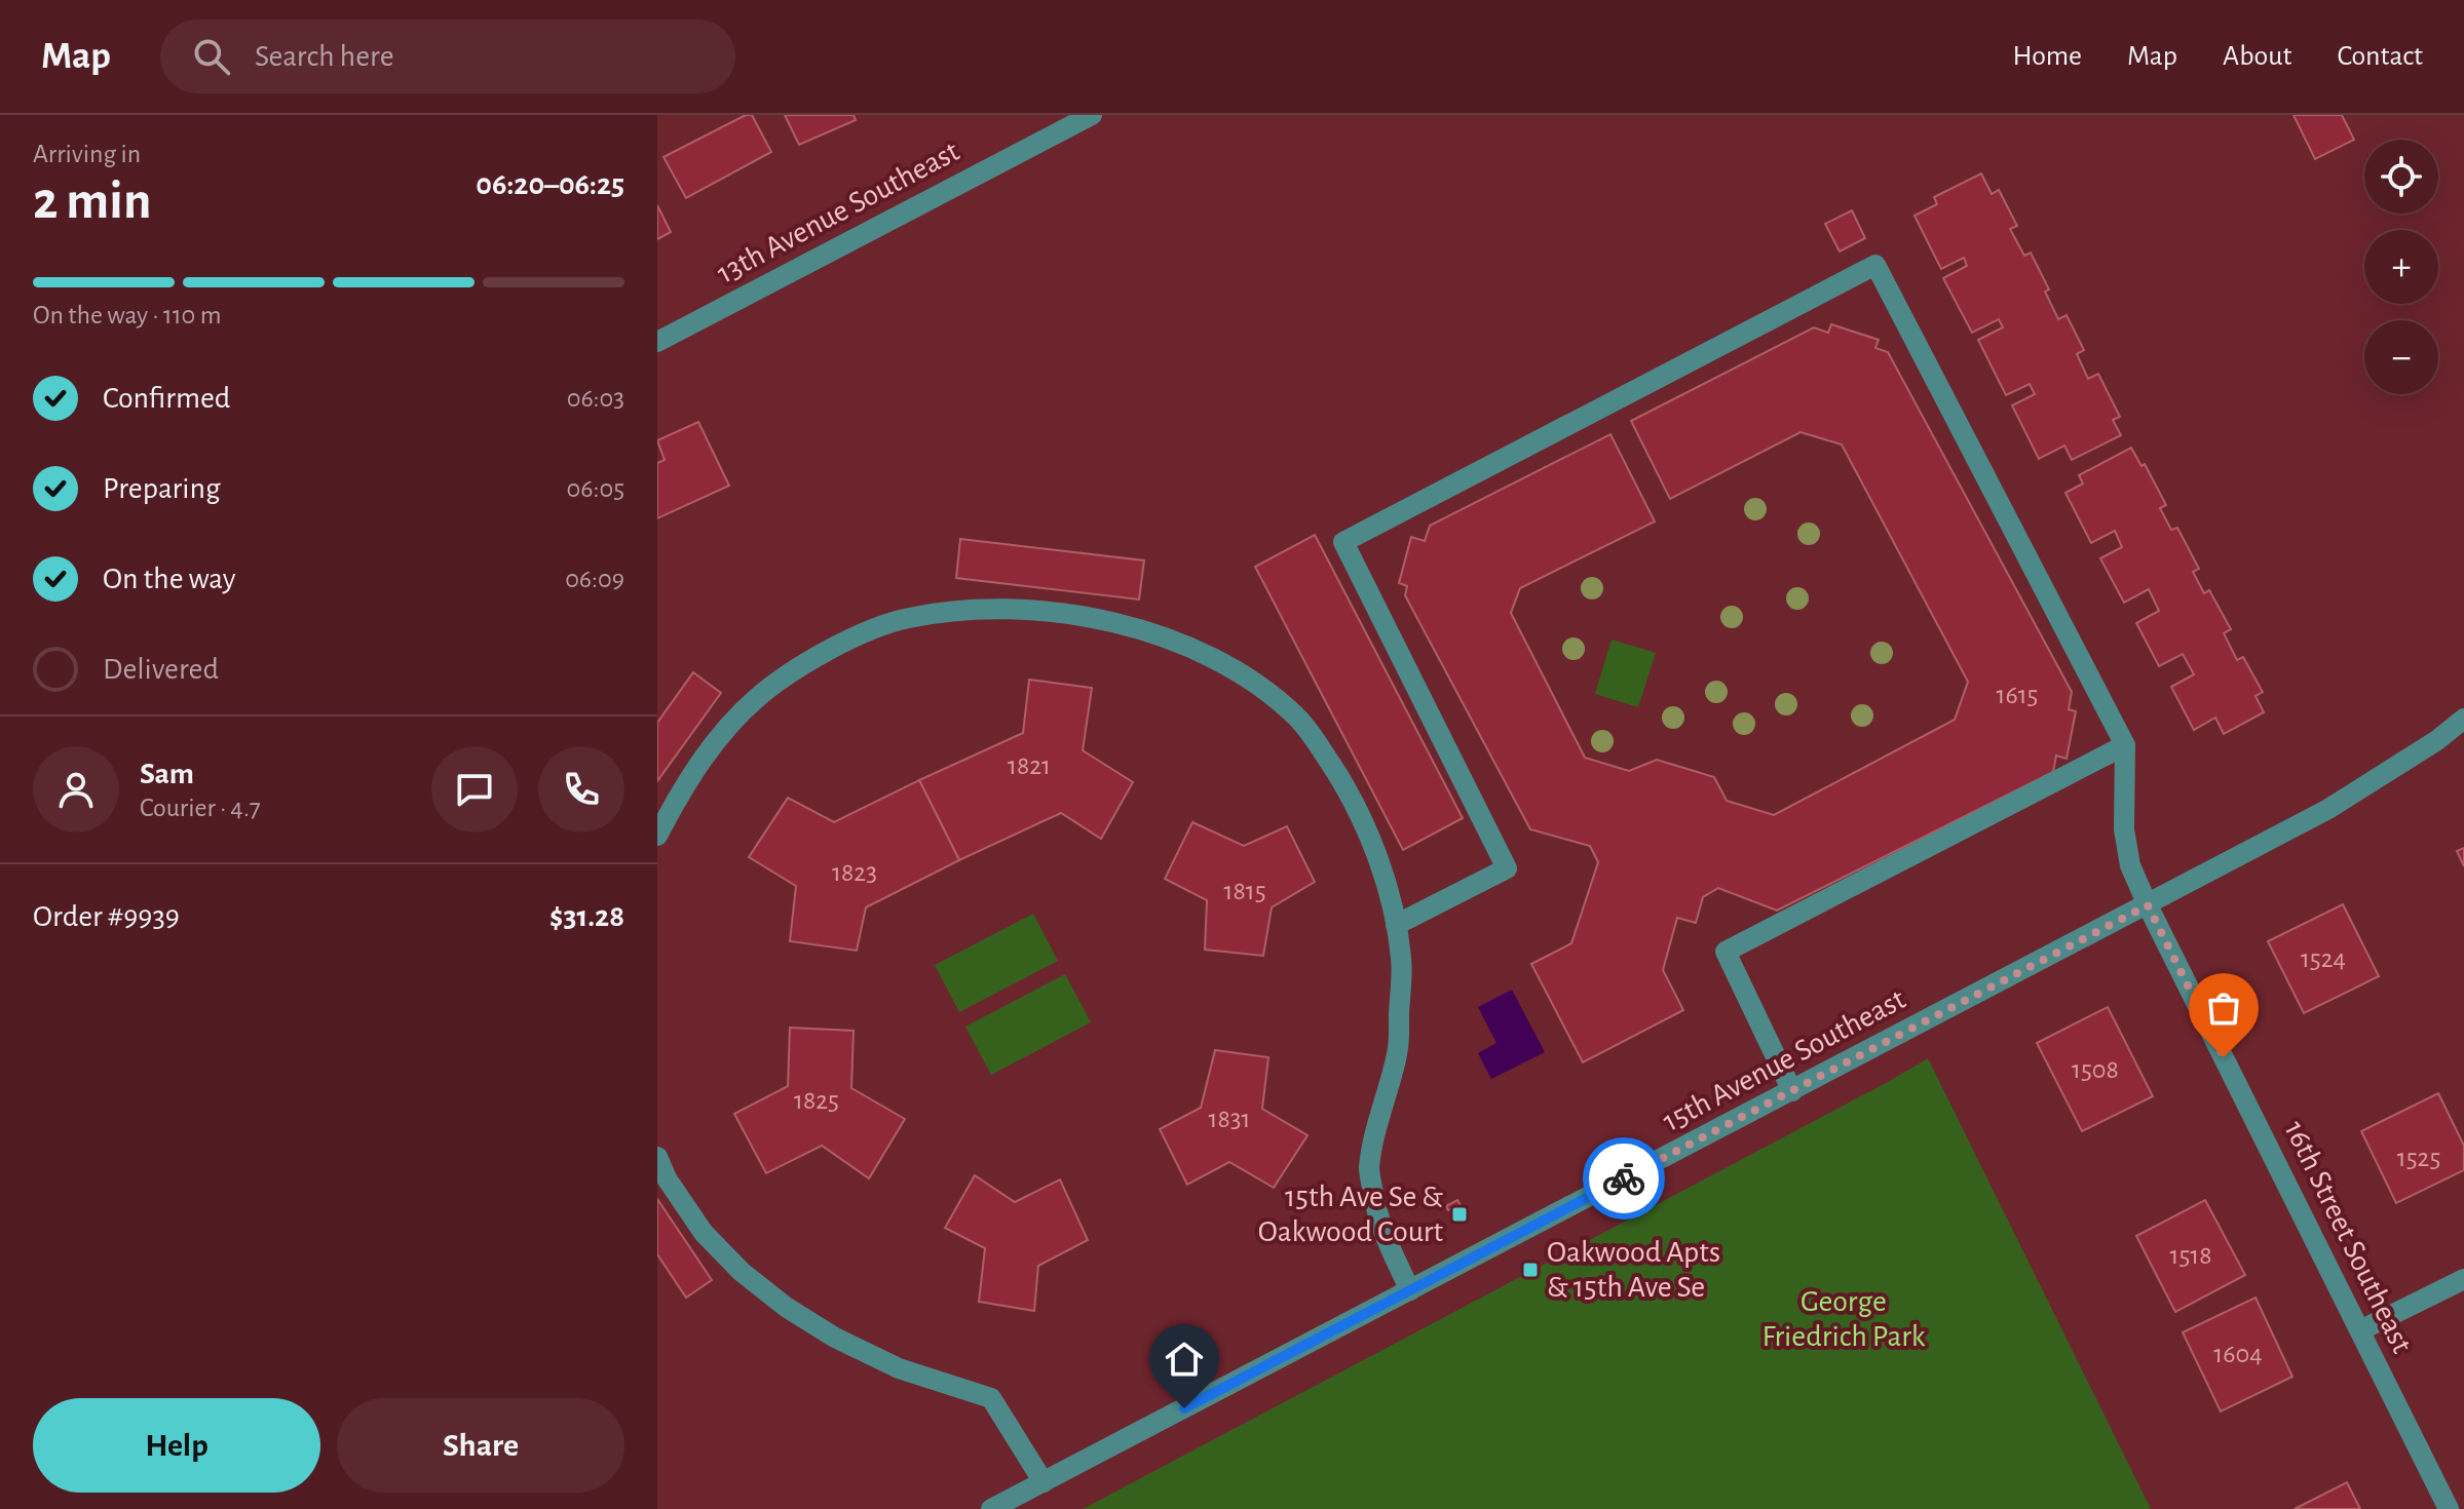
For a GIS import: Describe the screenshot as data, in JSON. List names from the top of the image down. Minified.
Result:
{"streets":{"street":["13th Avenue Southeast","15th Avenue Southeast","16th Street Southeast"]},"crossings":[["15th Avenue Southeast","16th Street Southeast"]],"parks":["George Friedrich Park"],"places":{"transit":["15th Ave Se & Oakwood Court","Oakwood Apts & 15th Ave Se"]},"house_numbers":["1615","1821","1823","1815","1524","1508","1825","1831","1525","1518","1604"],"page":{"header":"Map","search":"Search here","nav":["Home","Map","About","Contact"],"heading":["2 min","Arriving in","06:20–06:25"],"panel":["Sam","Courier · 4.7","Order #9939","$31.28"],"map_buttons":["+","−"],"bar":"On the way · 110 m","list":[["Confirmed","06:03"],["Preparing","06:05"],["On the way","06:09"],"Delivered"],"buttons":["Help","Share"]}}
